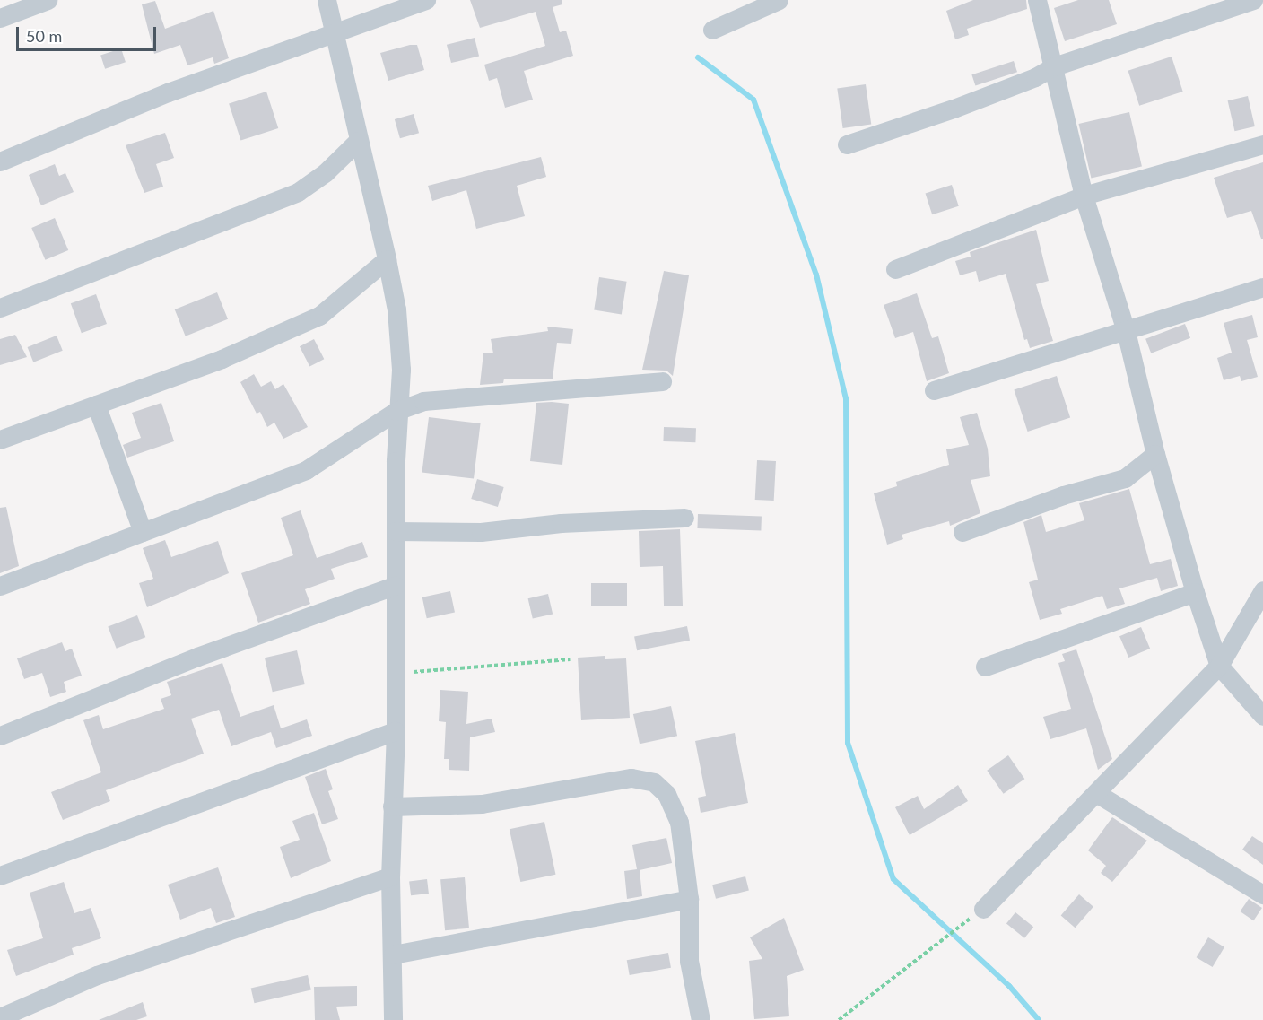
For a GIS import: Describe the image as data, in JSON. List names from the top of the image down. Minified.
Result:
{"scale_bar":"50 m"}
